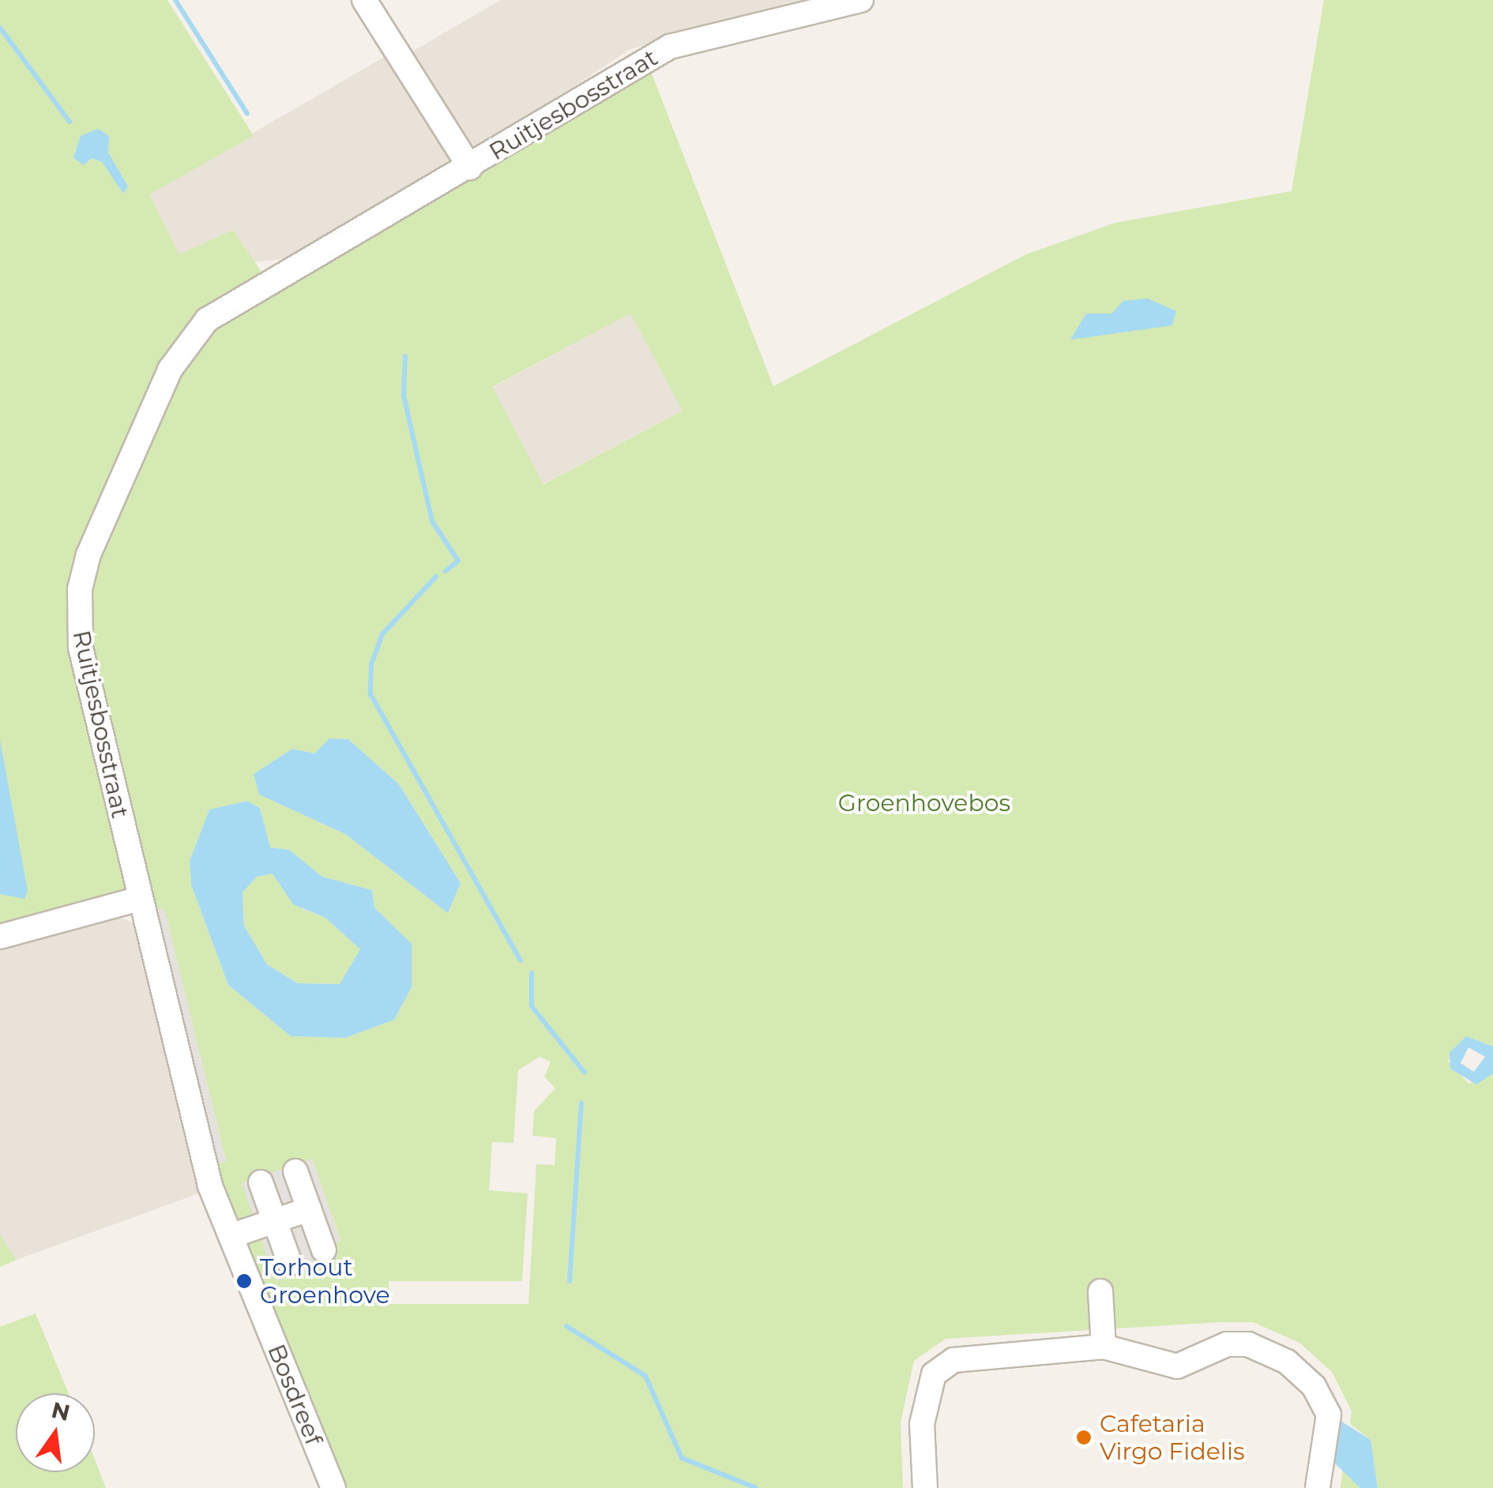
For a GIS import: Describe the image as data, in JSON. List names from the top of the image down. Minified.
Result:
{"streets":{"street":["Ruitjesbosstraat","Bosdreef"]},"crossings":[["Ruitjesbosstraat","Bosdreef"]],"parks":["Groenhovebos"],"places":["Torhout Groenhove","Cafetaria Virgo Fidelis"],"north":"top"}
